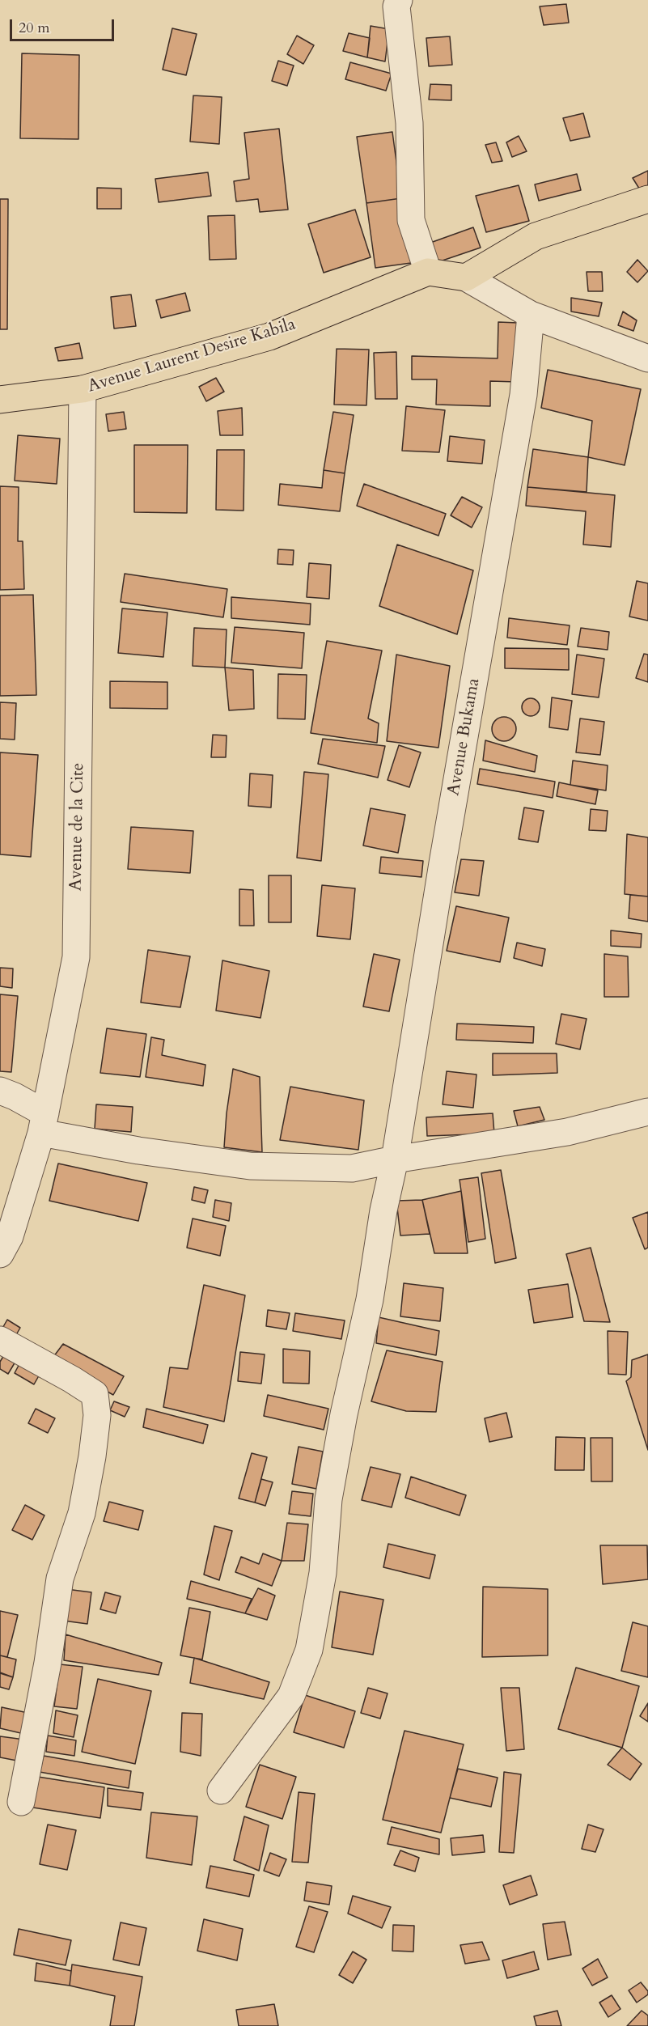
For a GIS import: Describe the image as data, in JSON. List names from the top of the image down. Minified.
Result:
{"streets":{"main road":["Avenue Laurent Desire Kabila"],"street":["Avenue Bukama","Avenue de la Cite"]},"crossings":[["Avenue Laurent Desire Kabila","Avenue de la Cite"]],"scale_bar":"20 m"}
